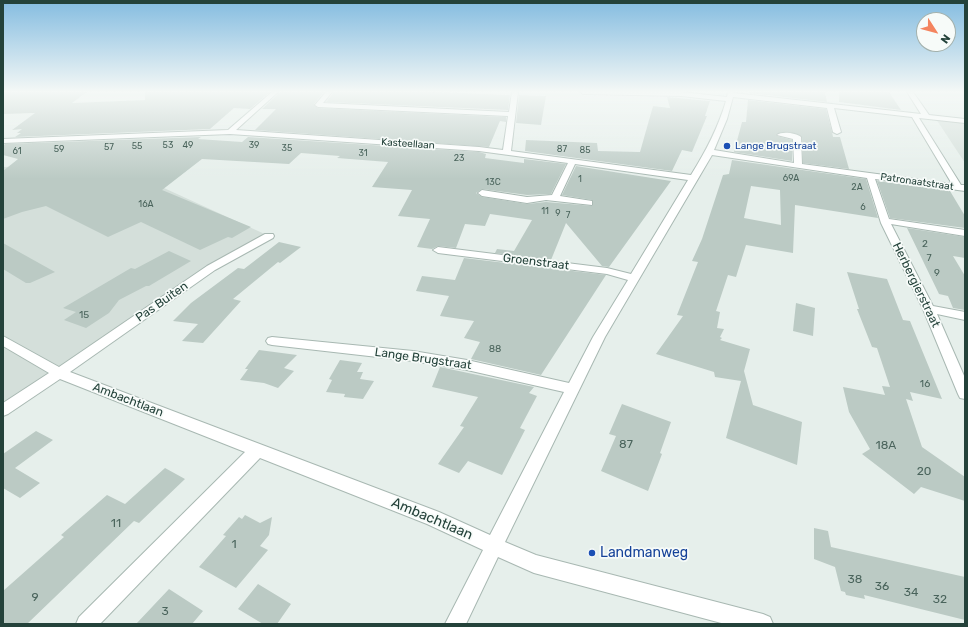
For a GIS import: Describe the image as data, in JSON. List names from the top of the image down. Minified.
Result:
{"streets":{"street":["Kasteellaan","Patronaatstraat","Groenstraat","Herbergierstraat","Pas Buiten","Lange Brugstraat","Ambachtlaan"]},"crossings":[["Patronaatstraat","Herbergierstraat"],["Pas Buiten","Ambachtlaan"]],"places":["Lange Brugstraat","Landmanweg"],"house_numbers":["53","49","39","55","57","35","59","87","85","61","31","23","69A","1","13C","2A","16A","6","11","9","7","2","7","9","15","88","16","87","18A","20","11","1","38","36","34","9","32","3"],"north":"bottom right"}
